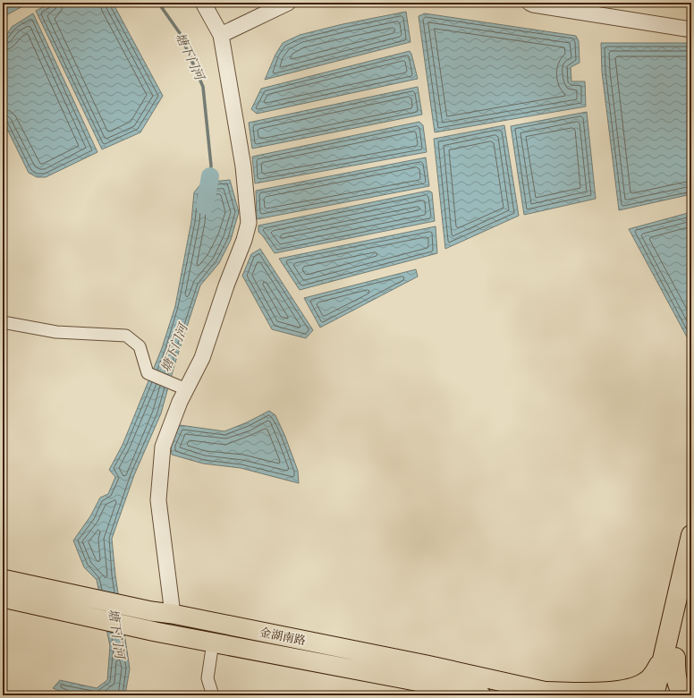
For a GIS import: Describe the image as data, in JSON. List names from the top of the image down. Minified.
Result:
{"streets":{"main road":["金湖南路"]},"water":["塘下门河"]}
